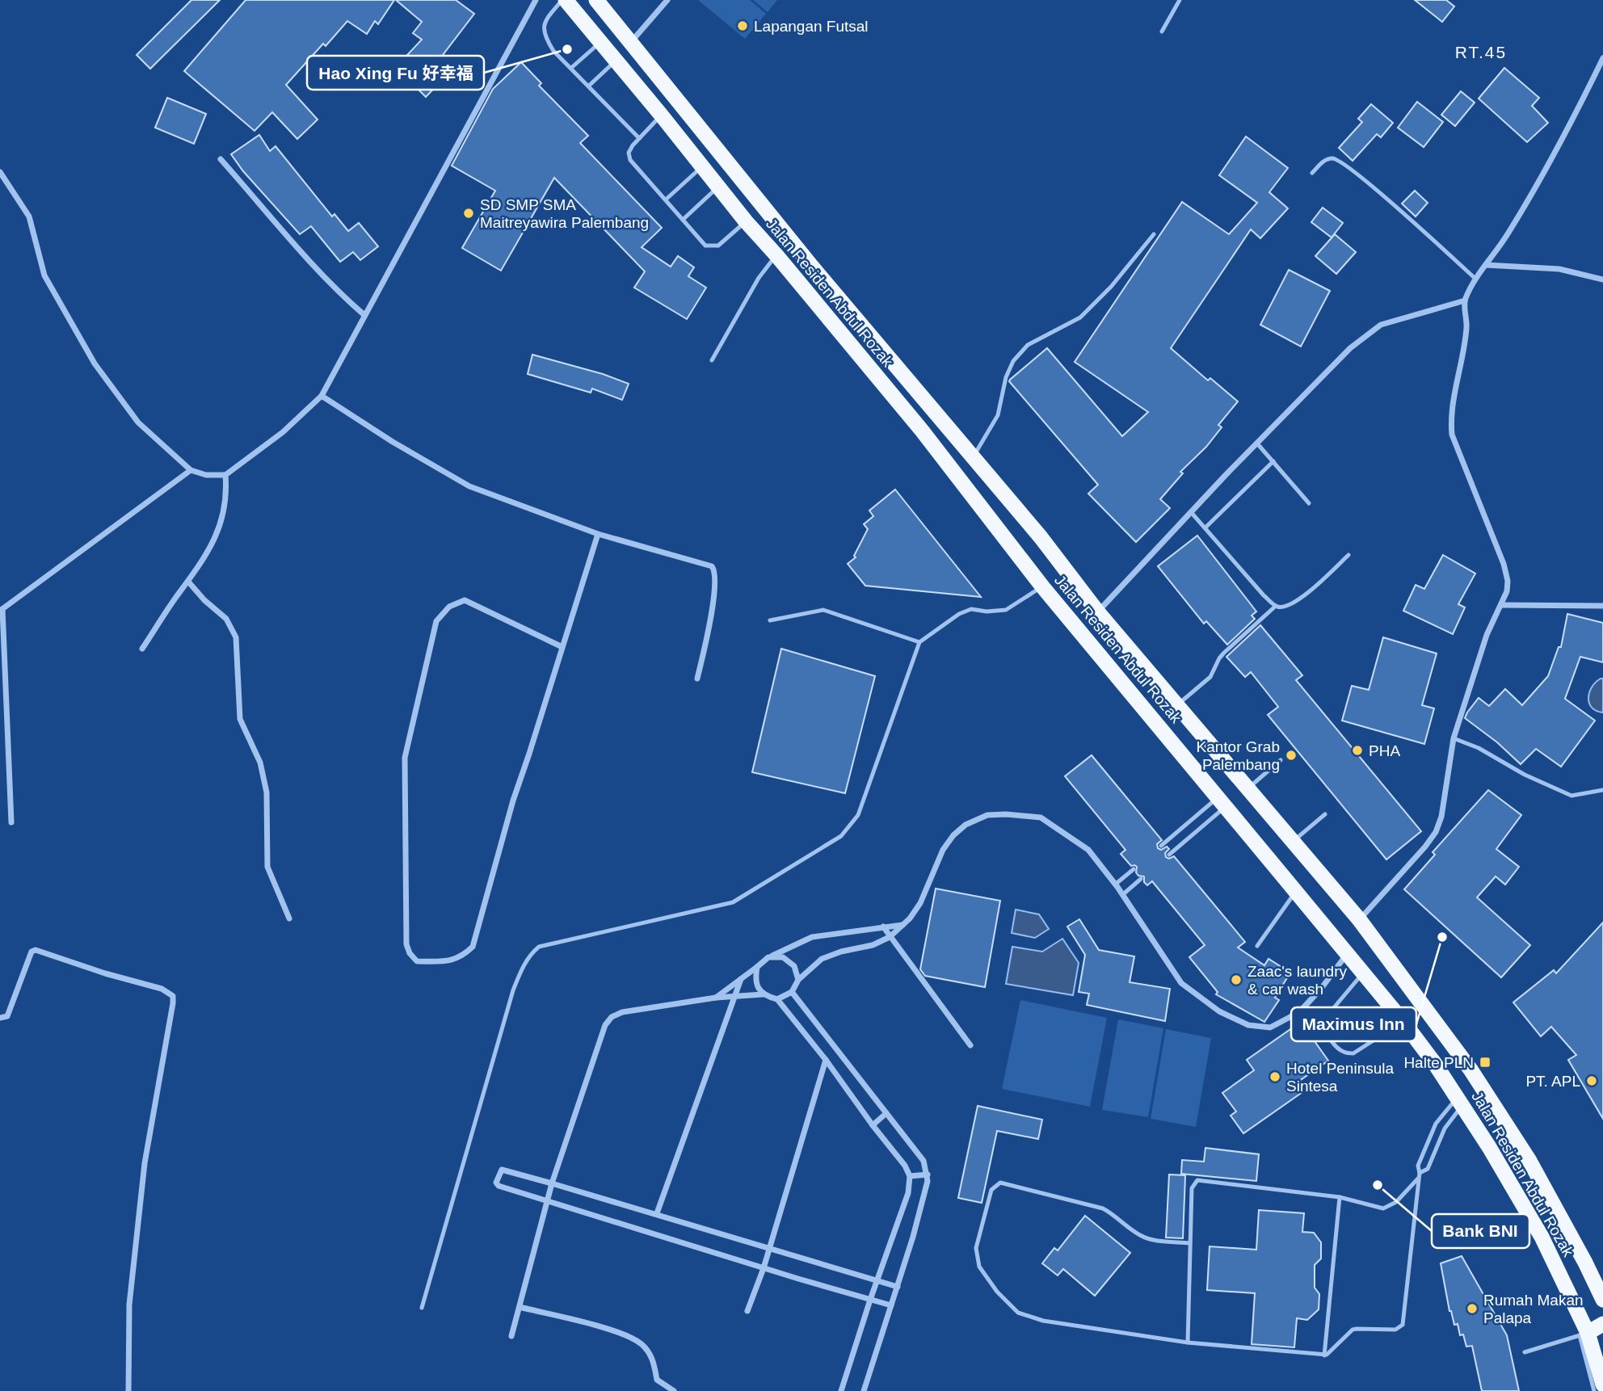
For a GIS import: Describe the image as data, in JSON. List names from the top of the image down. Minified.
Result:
{"streets":{"highway":["Jalan Residen Abdul Rozak"]},"districts":["RT.45"],"places":{"other":["Lapangan Futsal","Hao Xing Fu 好幸福","SD SMP SMA Maitreyawira Palembang","PHA","Kantor Grab Palembang","Maximus Inn","Zaac's laundry & car wash","Hotel Peninsula Sintesa","PT. APL","Bank BNI","Rumah Makan Palapa"],"transit":["Halte PLN"]}}
